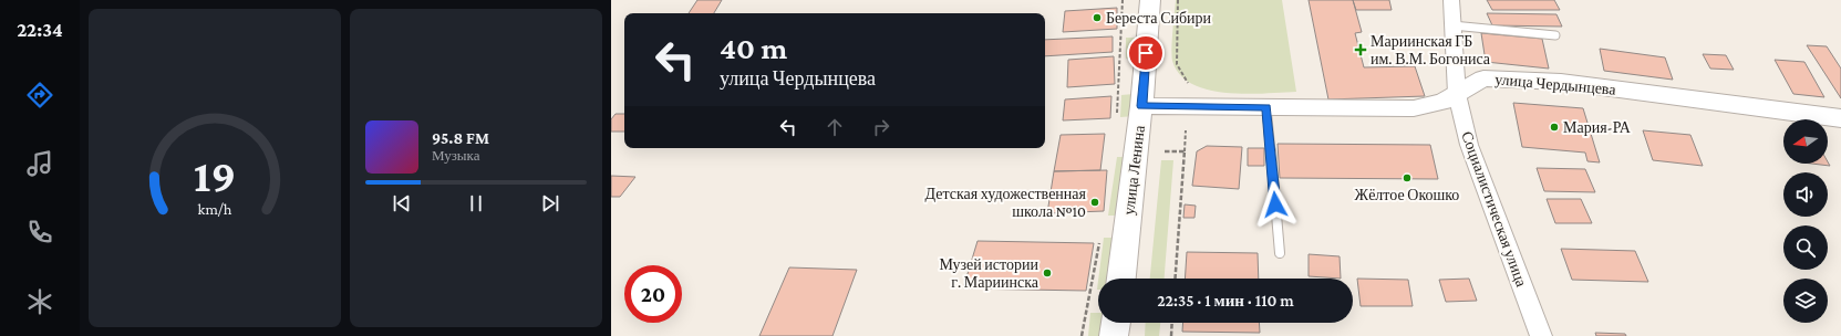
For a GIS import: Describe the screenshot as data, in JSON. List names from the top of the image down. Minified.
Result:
{"streets":{"street":["улица Чердынцева","улица Ленина","Социалистическая улица"]},"crossings":[["улица Чердынцева","улица Ленина"],["улица Чердынцева","Социалистическая улица"]],"places":{"other":["Береста Сибири","Мария-РА","Жёлтое Окошко","Детская художественная школа №10","Музей истории г. Мариинска"],"health":["Мариинская ГБ им. В.М. Богониса"]},"north":"left","page":{"tabs":"22:34","turn":["40 m","улица Чердынцева"],"song":["95.8 FM","Музыка"],"limit":"20","trip":"22:35 · 1 мин · 110 m","gauge":["19","km/h"]}}
